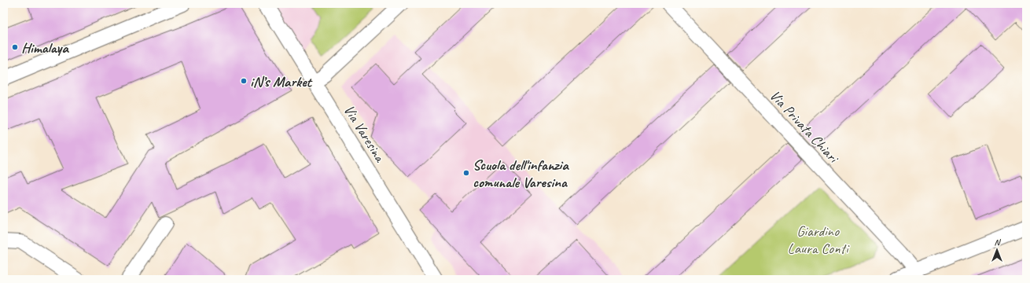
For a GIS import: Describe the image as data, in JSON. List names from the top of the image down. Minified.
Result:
{"streets":{"street":["Via Privata Chiari","Via Varesina"]},"parks":["Giardino Laura Conti"],"places":["Himalaya","iN’s Market","Scuola dell'infanzia comunale Varesina"],"north":"top"}
